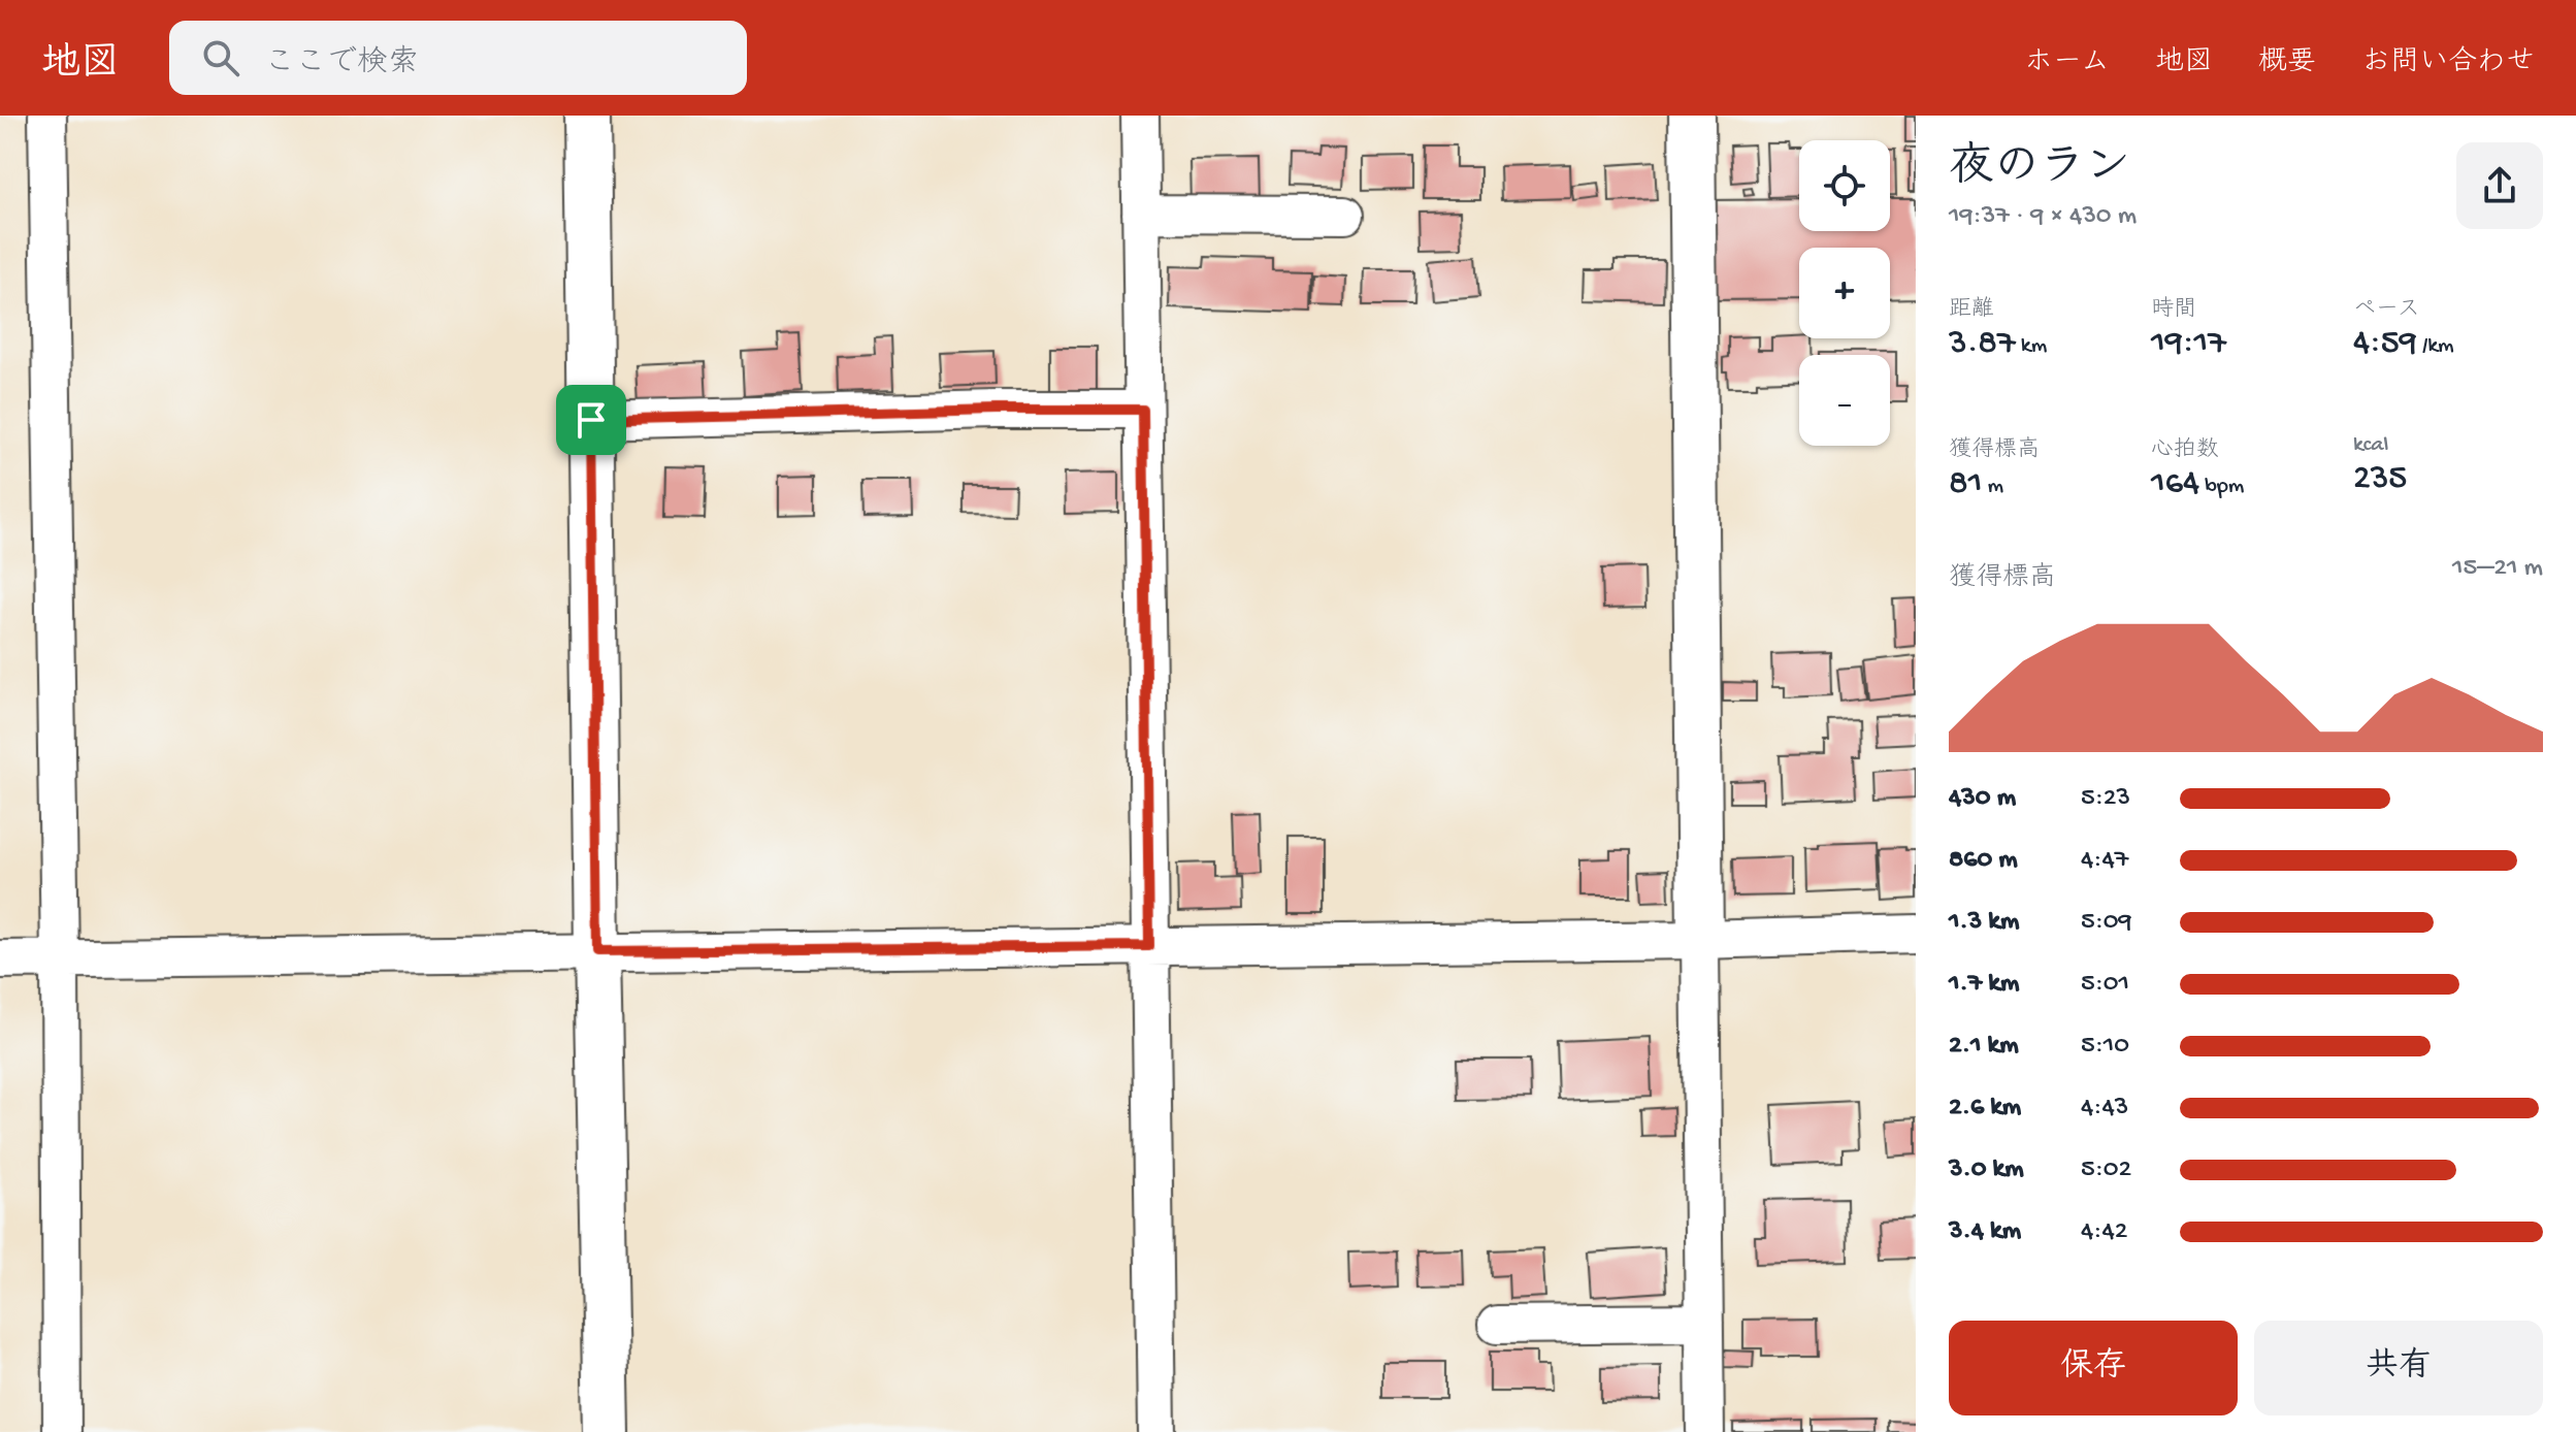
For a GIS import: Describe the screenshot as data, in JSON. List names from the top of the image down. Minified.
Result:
{"page":{"header":"地図","search":"ここで検索","nav":["ホーム","地図","概要","お問い合わせ"],"heading":["夜のラン","19:37 · 9 × 430 m"],"map_buttons":["+","−"],"stats":[["距離","3.87 km"],["時間","19:17"],["ペース","4:59 /km"],["獲得標高","81 m"],["心拍数","164 bpm"],["kcal","235"]],"chart":["獲得標高","15–21 m"],"list":[{"name":"430 m","note":"5:23"},{"name":"860 m","note":"4:47"},{"name":"1.3 km","note":"5:09"},{"name":"1.7 km","note":"5:01"},{"name":"2.1 km","note":"5:10"},{"name":"2.6 km","note":"4:43"},{"name":"3.0 km","note":"5:02"},{"name":"3.4 km","note":"4:42"}],"buttons":["保存","共有"]}}
